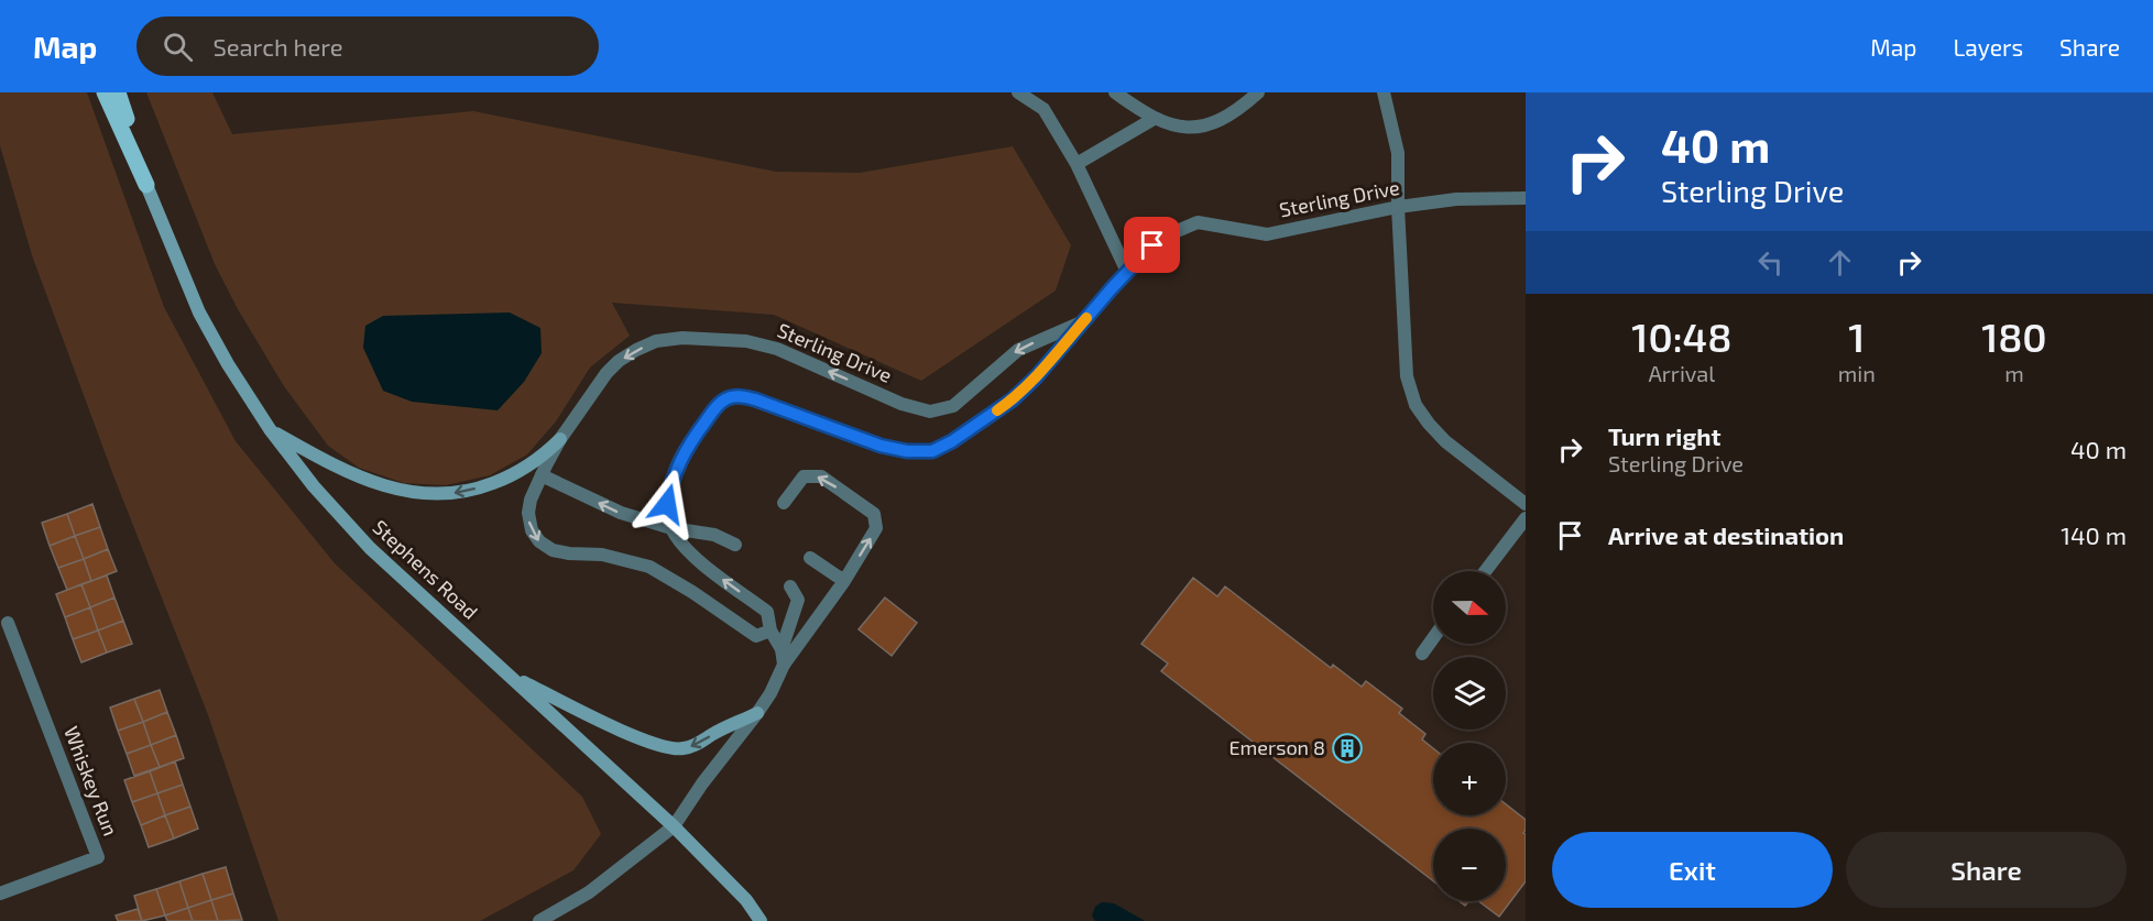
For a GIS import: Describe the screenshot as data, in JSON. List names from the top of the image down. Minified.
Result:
{"streets":{"street":["Sterling Drive","Stephens Road","Whiskey Run"]},"places":{"building":["Emerson 8"]},"north":"right","page":{"header":"Map","search":"Search here","nav":["Map","Layers","Share"],"turn":["40 m","Sterling Drive"],"eta":["10:48","Arrival","1","min","180","m"],"list":[{"name":"Turn right","note":"Sterling Drive","value":"40 m"},{"name":"Arrive at destination","value":"140 m"}],"map_buttons":["+","−"],"buttons":["Exit","Share"]}}
